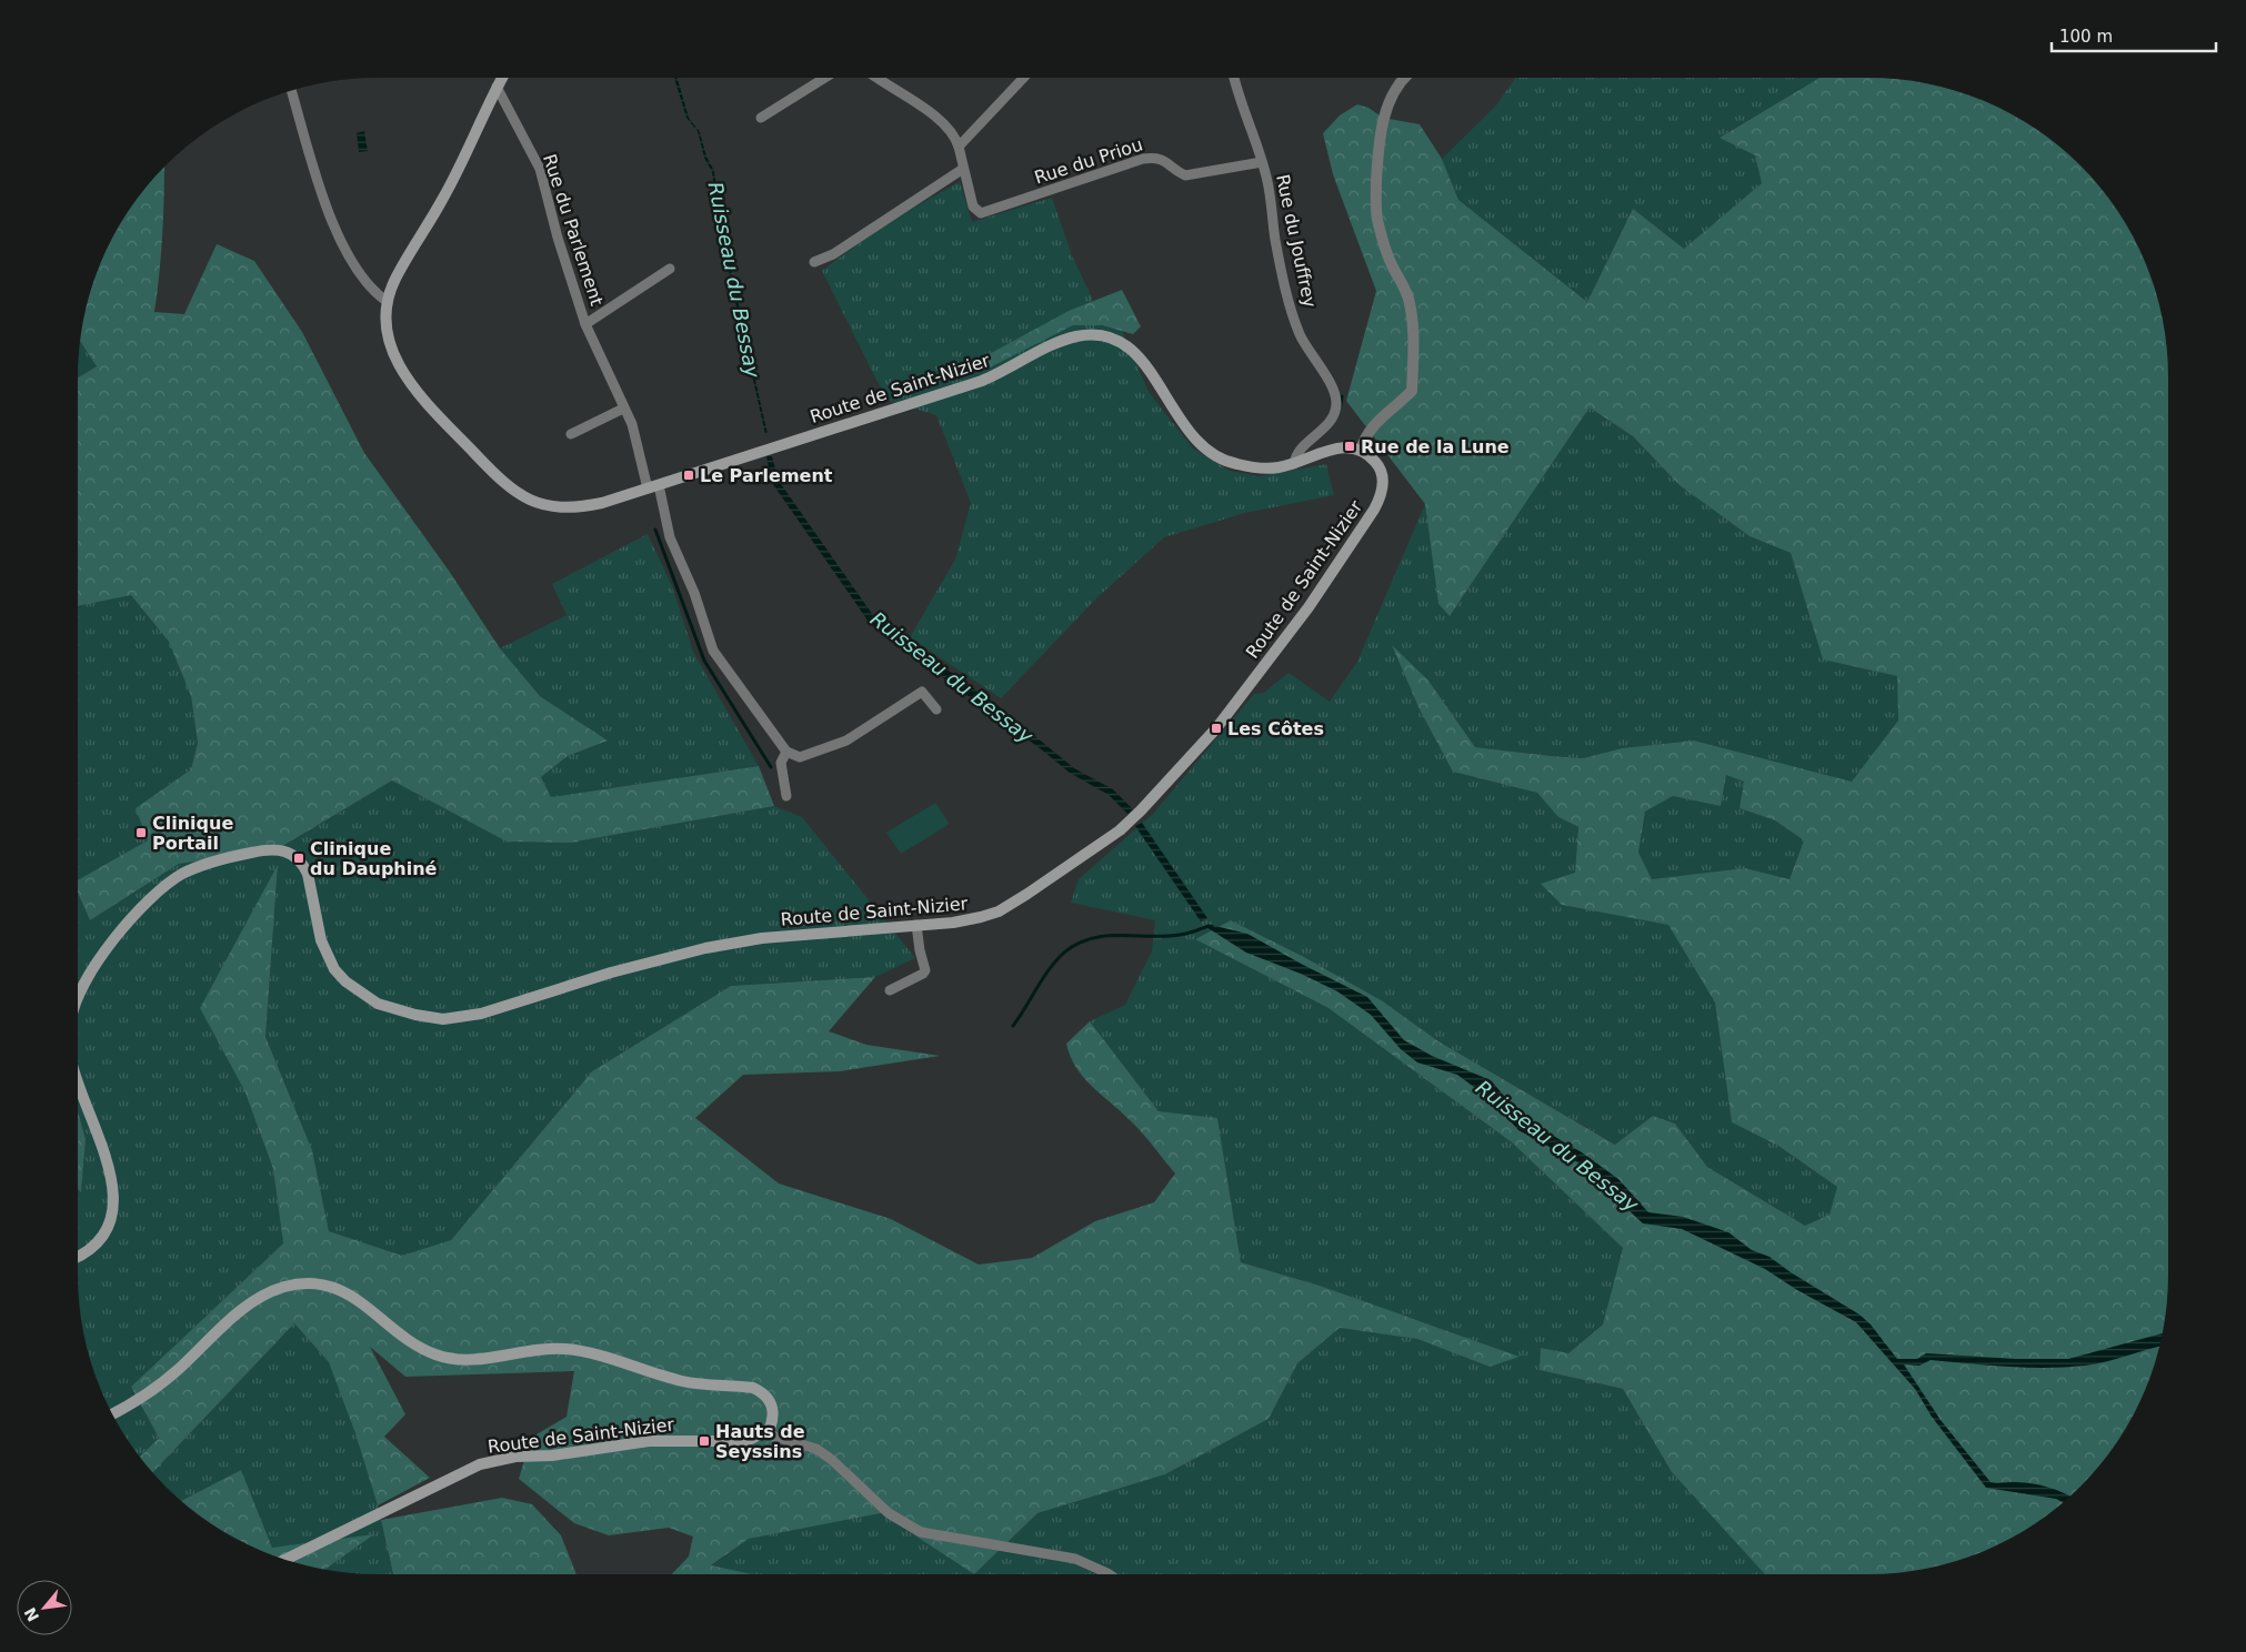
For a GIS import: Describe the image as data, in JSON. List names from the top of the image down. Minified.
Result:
{"streets":{"main road":["Route de Saint-Nizier"],"street":["Rue du Priou","Rue du Parlement","Rue du Jouffrey"]},"crossings":[["Rue du Priou","Rue du Jouffrey"],["Rue du Parlement","Route de Saint-Nizier"],["Rue du Jouffrey","Route de Saint-Nizier"]],"water":["Ruisseau du Bessay"],"places":{"transit":["Rue de la Lune","Le Parlement","Les Côtes","Clinique Portail","Clinique du Dauphiné","Hauts de Seyssins"]},"scale_bar":"100 m","north":"bottom left"}
